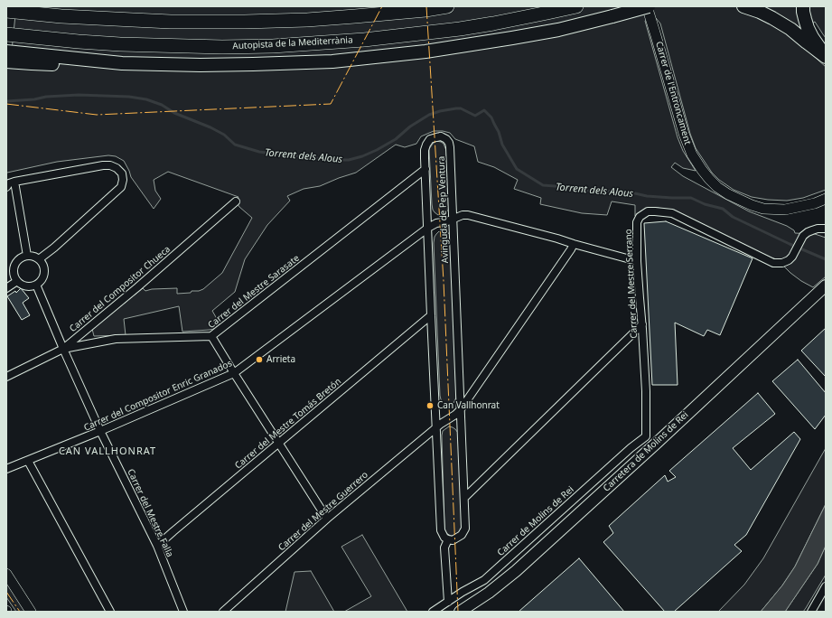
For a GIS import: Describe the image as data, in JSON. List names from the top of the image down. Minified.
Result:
{"streets":{"highway":["Autopista de la Mediterrània"],"main road":["Carretera de Molins de Rei"],"street":["Carrer de l'Entroncament","Avinguda de Pep Ventura","Carrer del Mestre Serrano","Carrer del Compositor Chueca","Carrer del Mestre Sarasate","Carrer del Compositor Enric Granados","Carrer del Mestre Tomás Bretón","Carrer del Mestre Guerrero","Carrer del Mestre Falla","Carrer de Molins de Rei"]},"crossings":[["Avinguda de Pep Ventura","Carrer del Mestre Sarasate"],["Avinguda de Pep Ventura","Carrer del Compositor Enric Granados"],["Avinguda de Pep Ventura","Carrer del Mestre Tomás Bretón"],["Avinguda de Pep Ventura","Carrer del Mestre Guerrero"],["Carrer del Mestre Serrano","Carrer del Compositor Enric Granados"],["Carrer del Mestre Serrano","Carrer de Molins de Rei"],["Carrer del Compositor Chueca","Carrer del Mestre Sarasate"],["Carrer del Compositor Chueca","Carrer del Mestre Falla"],["Carrer del Mestre Sarasate","Carrer del Mestre Falla"],["Carrer del Compositor Enric Granados","Carrer del Mestre Guerrero"],["Carrer del Compositor Enric Granados","Carrer del Mestre Falla"],["Carrer del Mestre Tomás Bretón","Carrer del Mestre Falla"]],"districts":["CAN VALLHONRAT"],"water":["Torrent dels Alous"],"places":["Arrieta","Can Vallhonrat"]}
